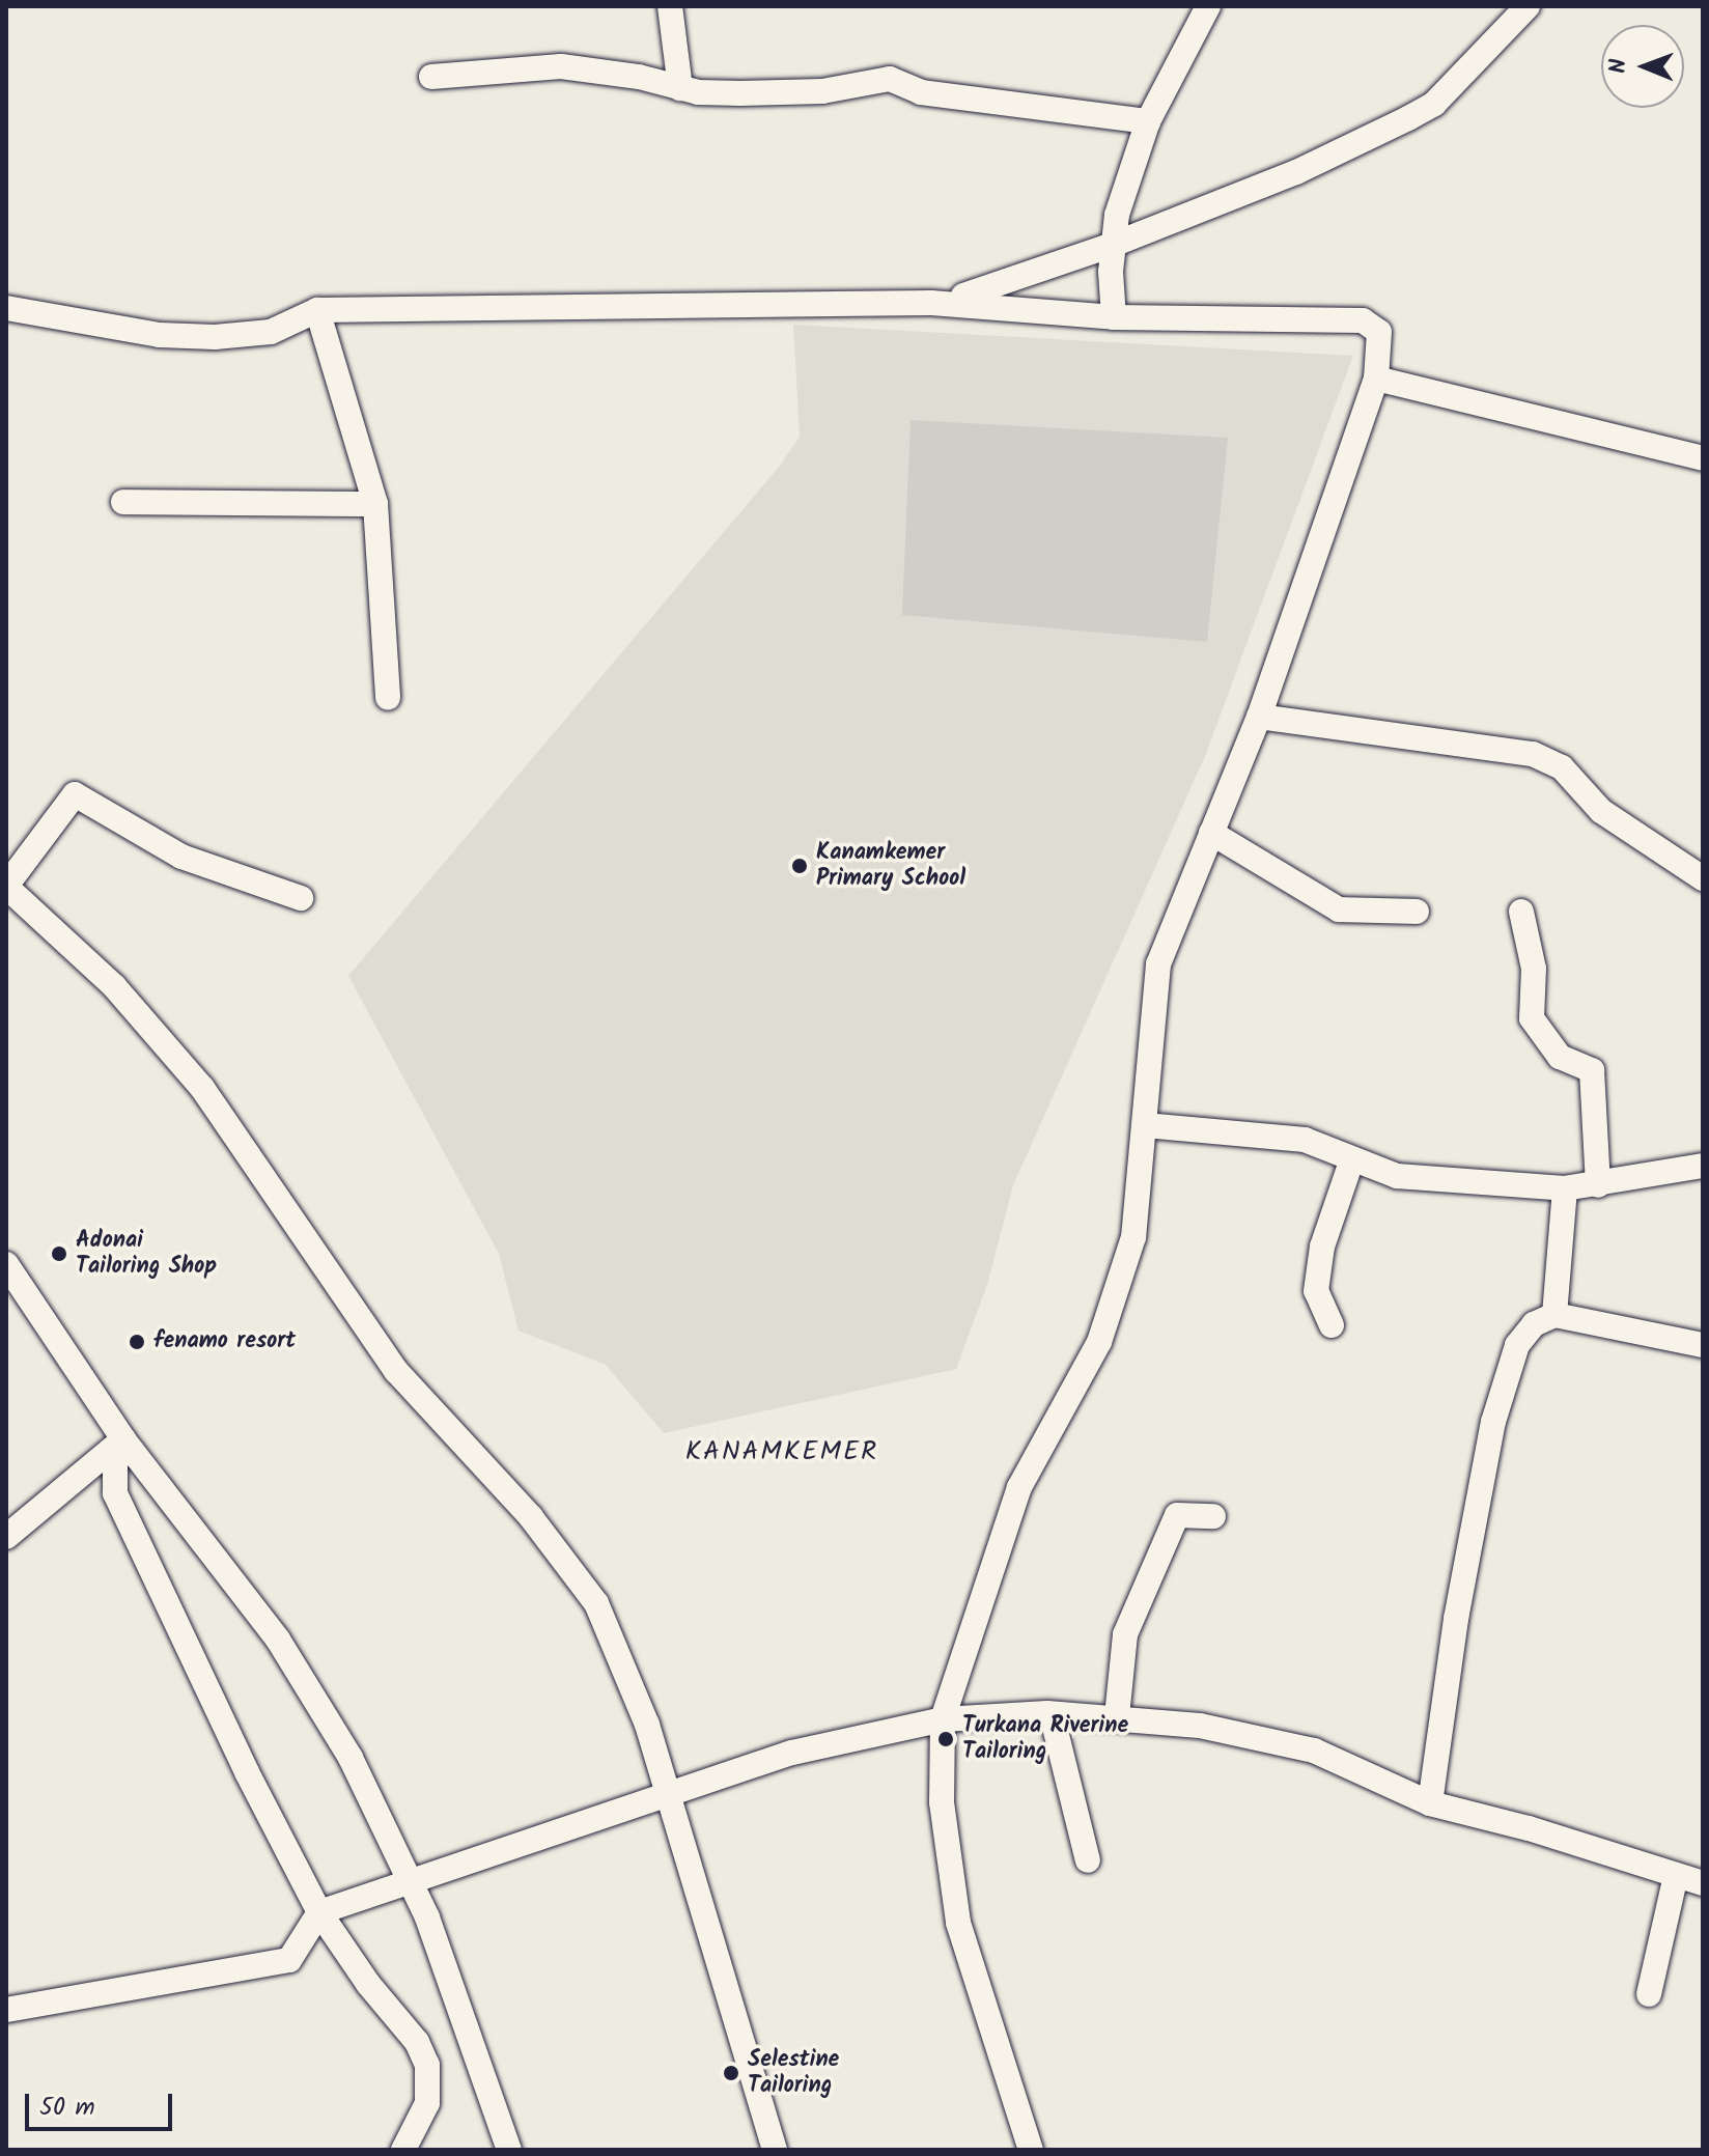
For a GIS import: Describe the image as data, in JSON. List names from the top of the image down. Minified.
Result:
{"districts":["KANAMKEMER"],"places":["Kanamkemer Primary School","Adonai Tailoring Shop","fenamo resort","Turkana Riverine Tailoring","Selestine Tailoring"],"scale_bar":"50 m","north":"left"}
